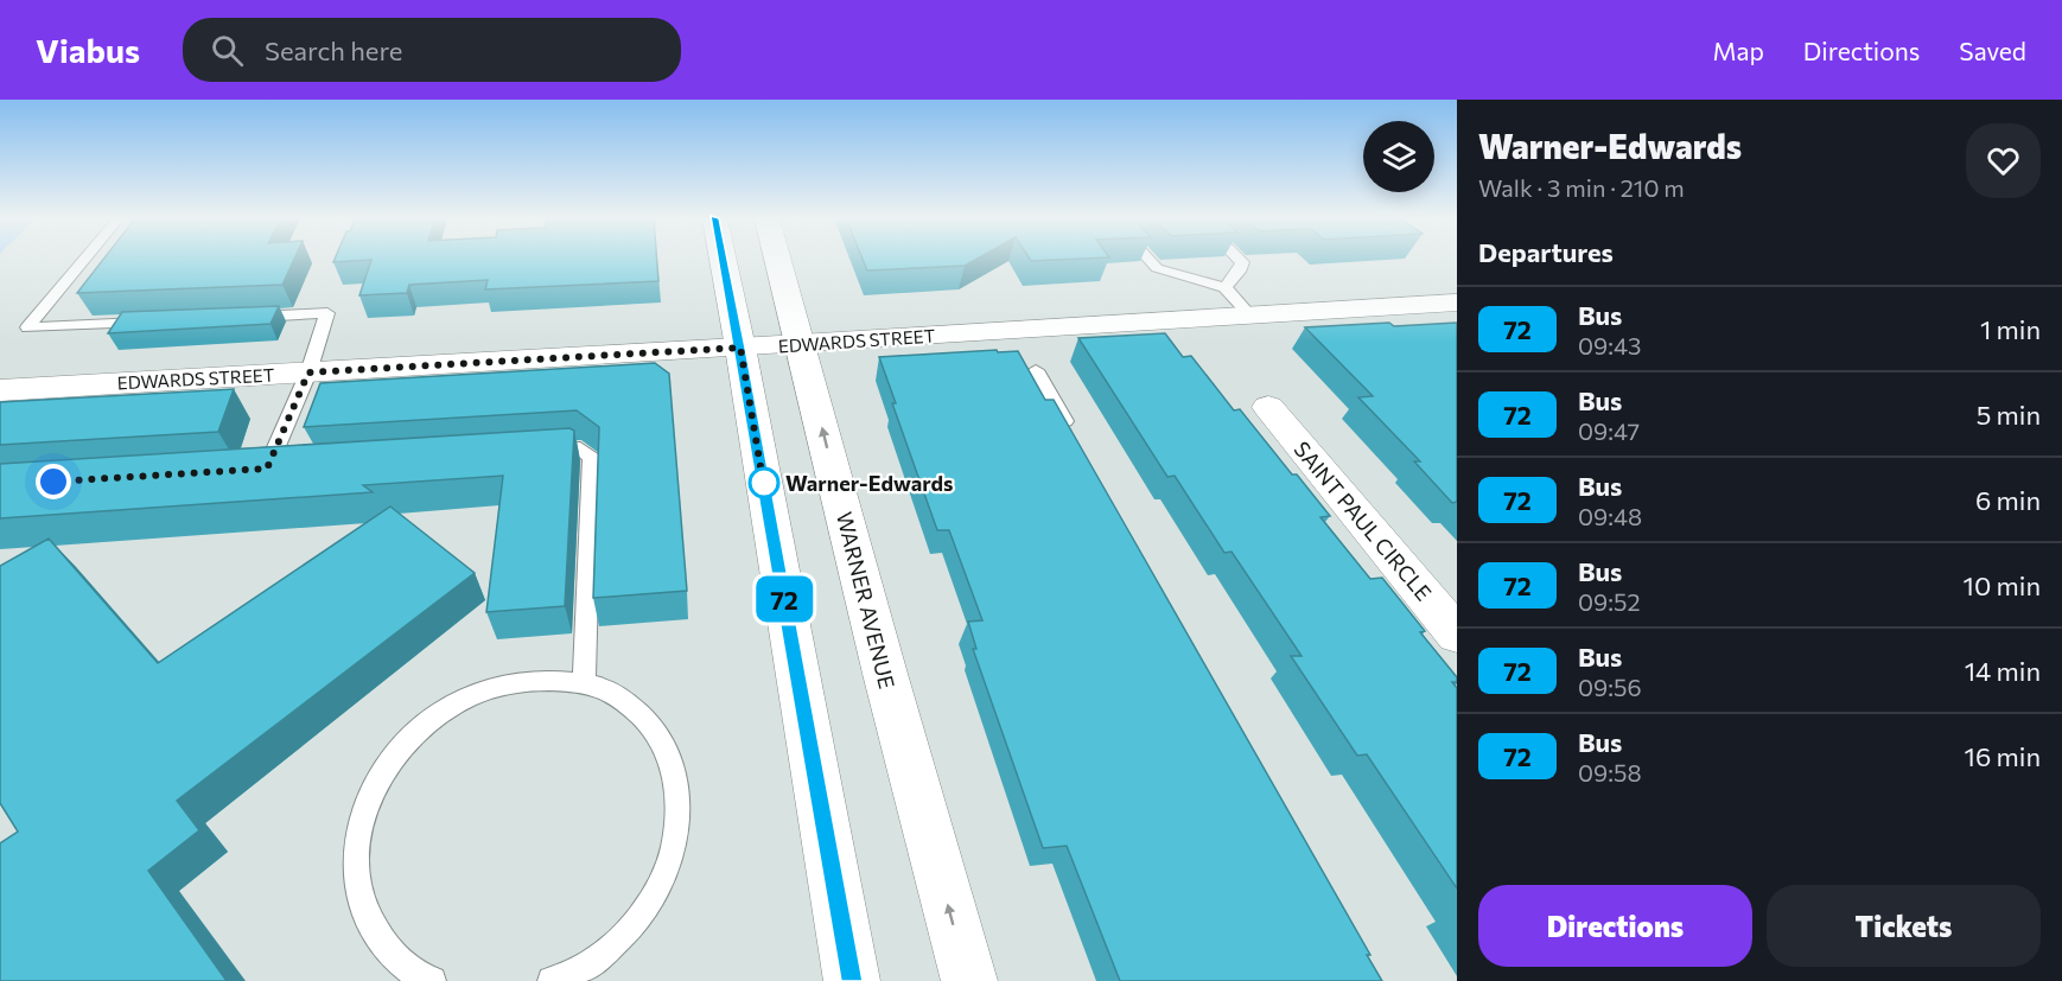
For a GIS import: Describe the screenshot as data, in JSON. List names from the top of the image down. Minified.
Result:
{"streets":{"main road":["EDWARDS STREET","SAINT PAUL CIRCLE","WARNER AVENUE"]},"crossings":[["EDWARDS STREET","WARNER AVENUE"]],"places":["Warner-Edwards"],"lines":["bus line 72"],"page":{"header":"Viabus","search":"Search here","nav":["Map","Directions","Saved"],"on_map":"72","heading":[["Warner-Edwards","Walk · 3 min · 210 m"],"Departures"],"list":[{"mark":"72","name":"Bus","note":"09:43","value":"1 min"},{"mark":"72","name":"Bus","note":"09:47","value":"5 min"},{"mark":"72","name":"Bus","note":"09:48","value":"6 min"},{"mark":"72","name":"Bus","note":"09:52","value":"10 min"},{"mark":"72","name":"Bus","note":"09:56","value":"14 min"},{"mark":"72","name":"Bus","note":"09:58","value":"16 min"}],"buttons":["Directions","Tickets"]}}
